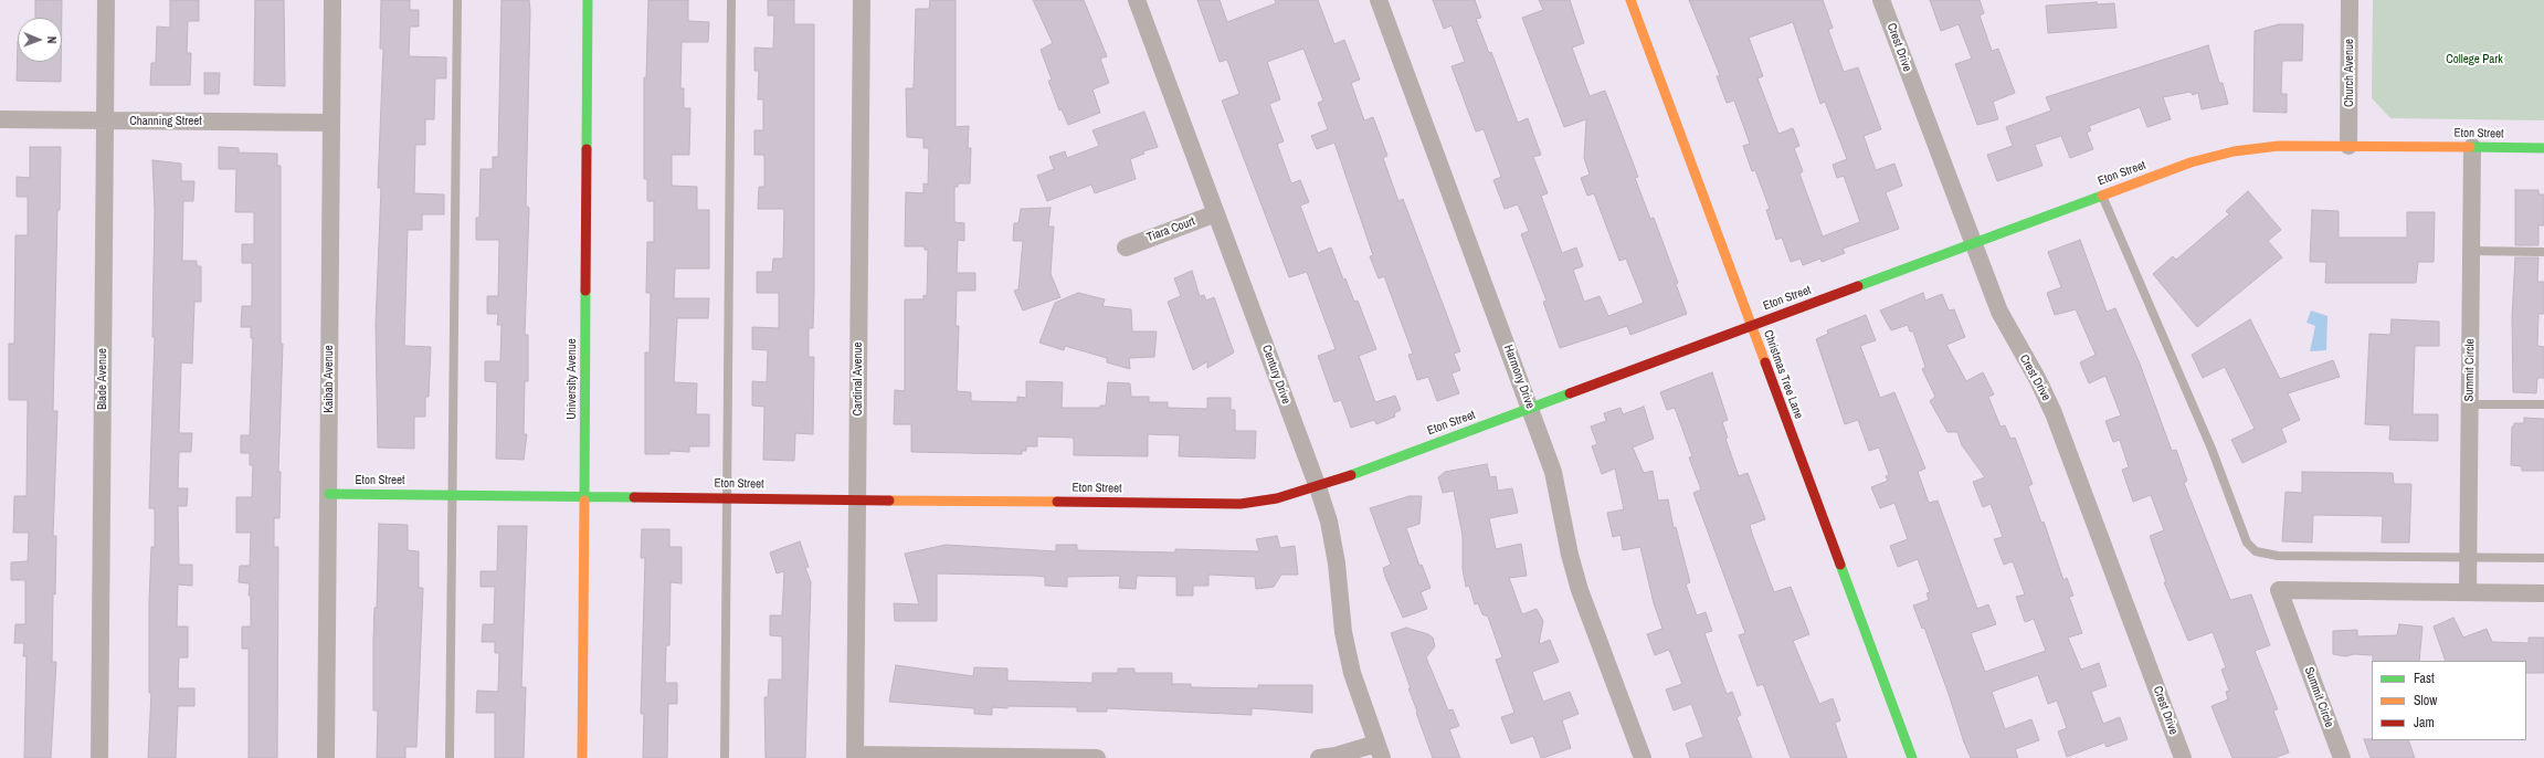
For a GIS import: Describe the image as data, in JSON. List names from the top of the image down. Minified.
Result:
{"streets":{"street":["Crest Drive","Church Avenue","Channing Street","Eton Street","Tiara Court","Summit Circle","Century Drive","Christmas Tree Lane","Harmony Drive","Blade Avenue","Kaibab Avenue","University Avenue","Cardinal Avenue"]},"crossings":[["Crest Drive","Eton Street"],["Church Avenue","Eton Street"],["Channing Street","Blade Avenue"],["Channing Street","Kaibab Avenue"],["Eton Street","Summit Circle"],["Eton Street","Century Drive"],["Eton Street","Christmas Tree Lane"],["Eton Street","Harmony Drive"],["Eton Street","Kaibab Avenue"],["Eton Street","University Avenue"],["Eton Street","Cardinal Avenue"],["Tiara Court","Century Drive"]],"parks":["College Park"],"legend":["Fast","Slow","Jam"],"north":"right"}
